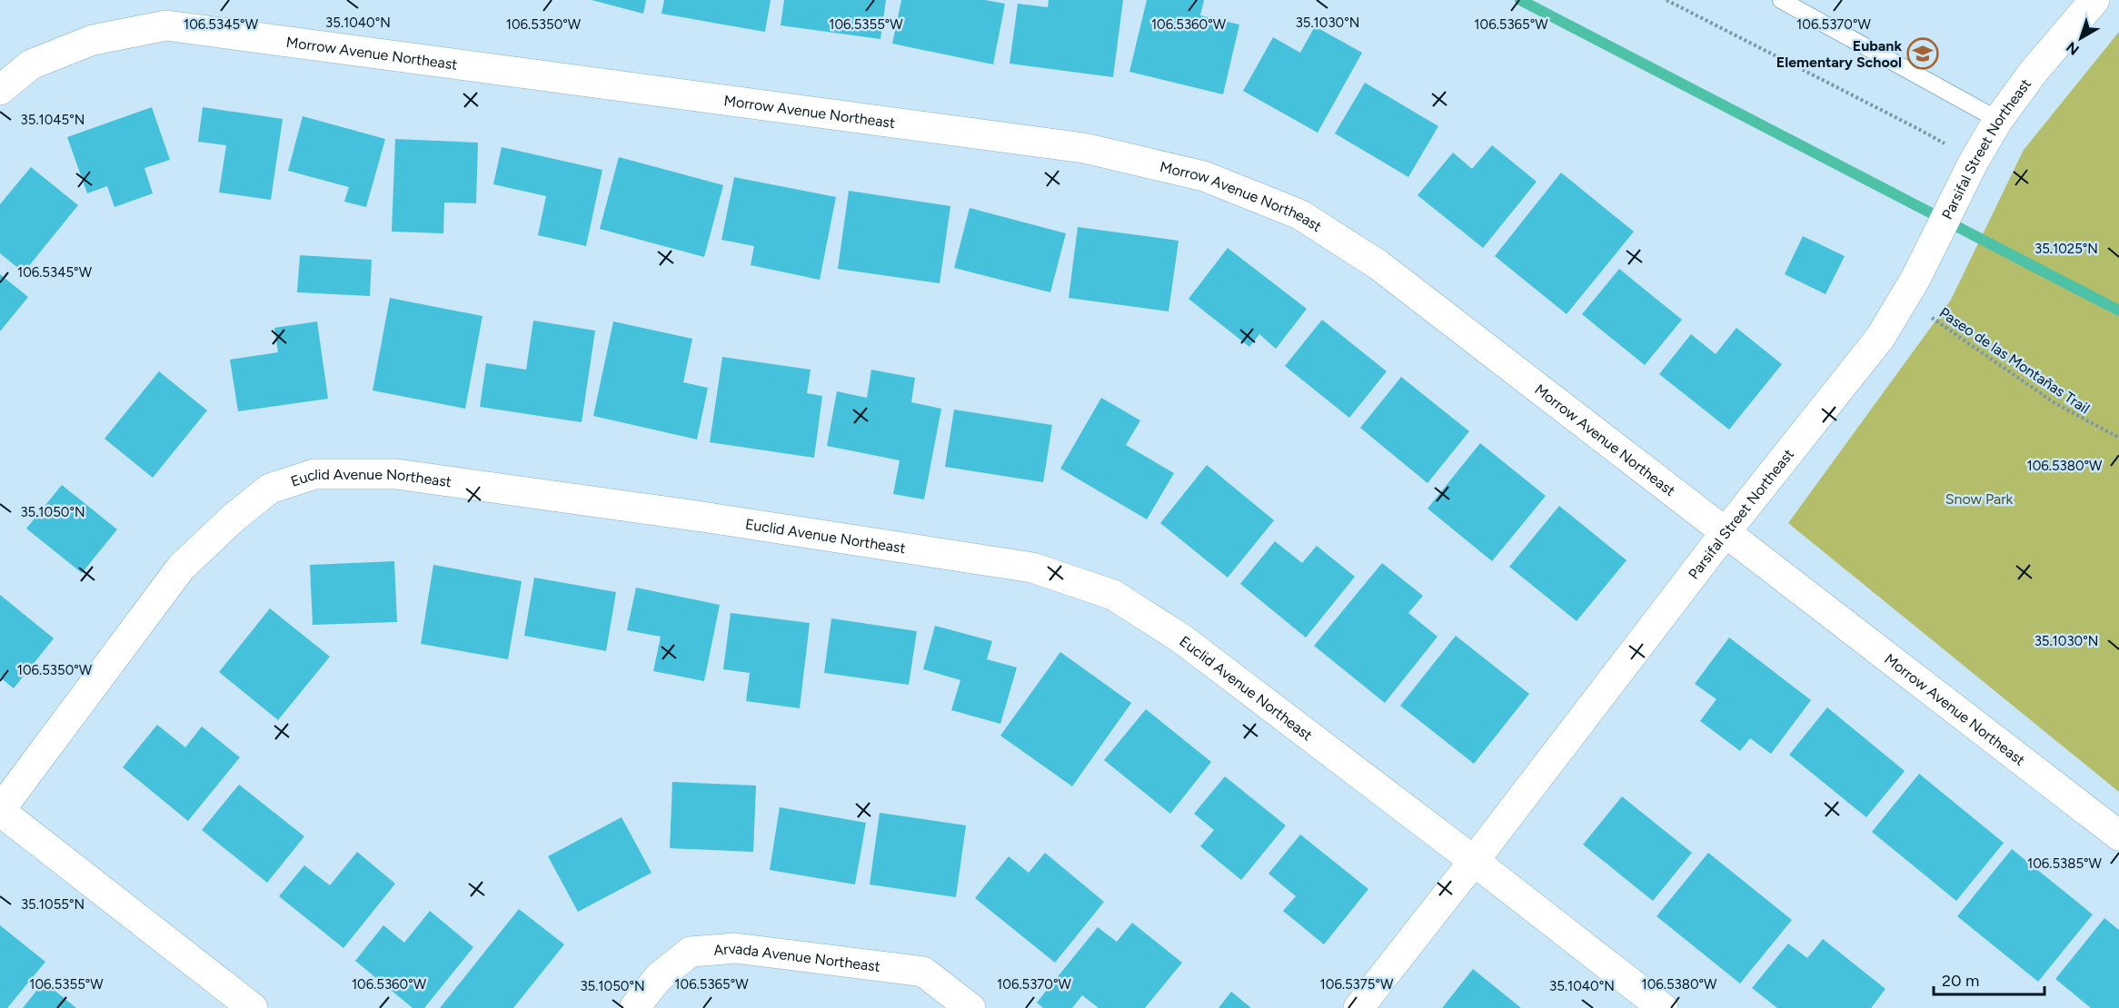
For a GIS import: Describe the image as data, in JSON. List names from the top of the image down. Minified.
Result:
{"streets":{"street":["Morrow Avenue Northeast","Parsifal Street Northeast","Euclid Avenue Northeast","Arvada Avenue Northeast"],"path":["Paseo de las Montañas Trail"]},"crossings":[["Morrow Avenue Northeast","Parsifal Street Northeast"],["Parsifal Street Northeast","Euclid Avenue Northeast"]],"parks":["Snow Park"],"places":{"school or university":["Eubank Elementary School"]},"scale_bar":"20 m","north":"bottom left","coordinates":["35.1040°N","35.1030°N","106.5345°W","106.5350°W","106.5355°W","106.5360°W","106.5365°W","106.5370°W","35.1045°N","35.1025°N","106.5380°W","35.1050°N","106.5385°W","35.1055°N","106.5375°W"]}
